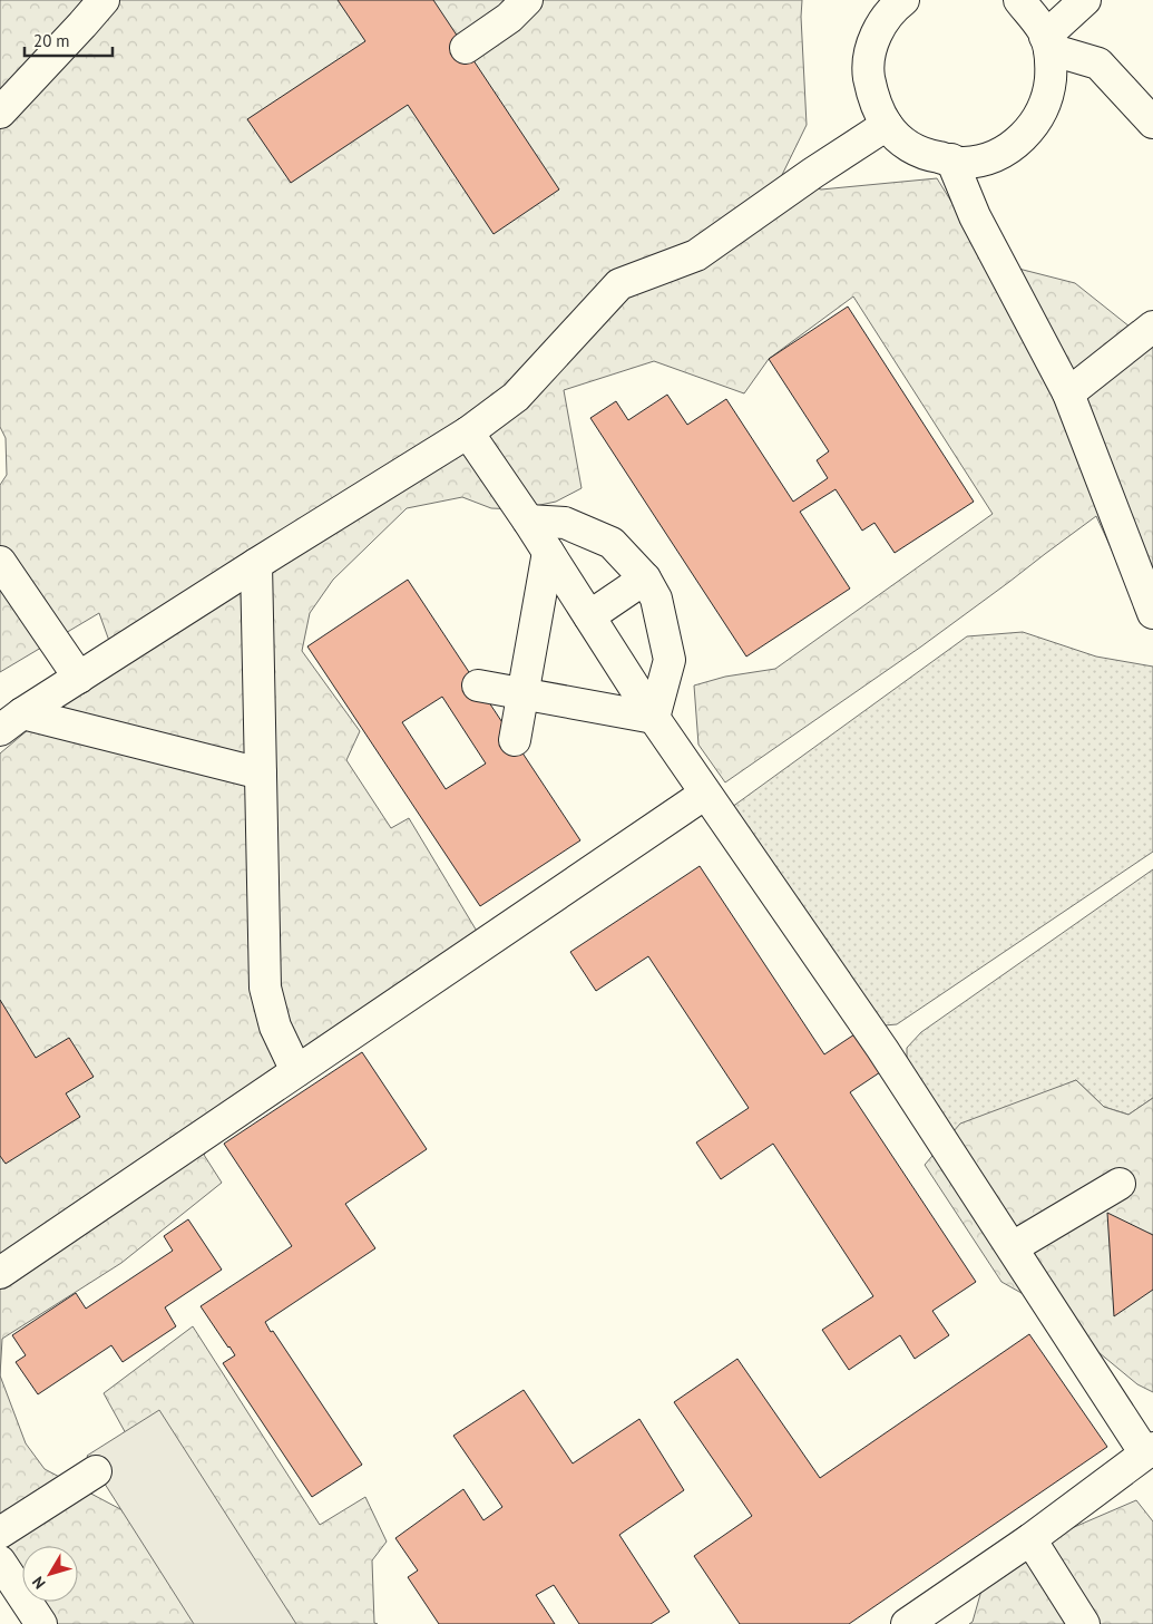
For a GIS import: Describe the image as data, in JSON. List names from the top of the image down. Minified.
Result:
{"scale_bar":"20 m","north":"bottom left"}
